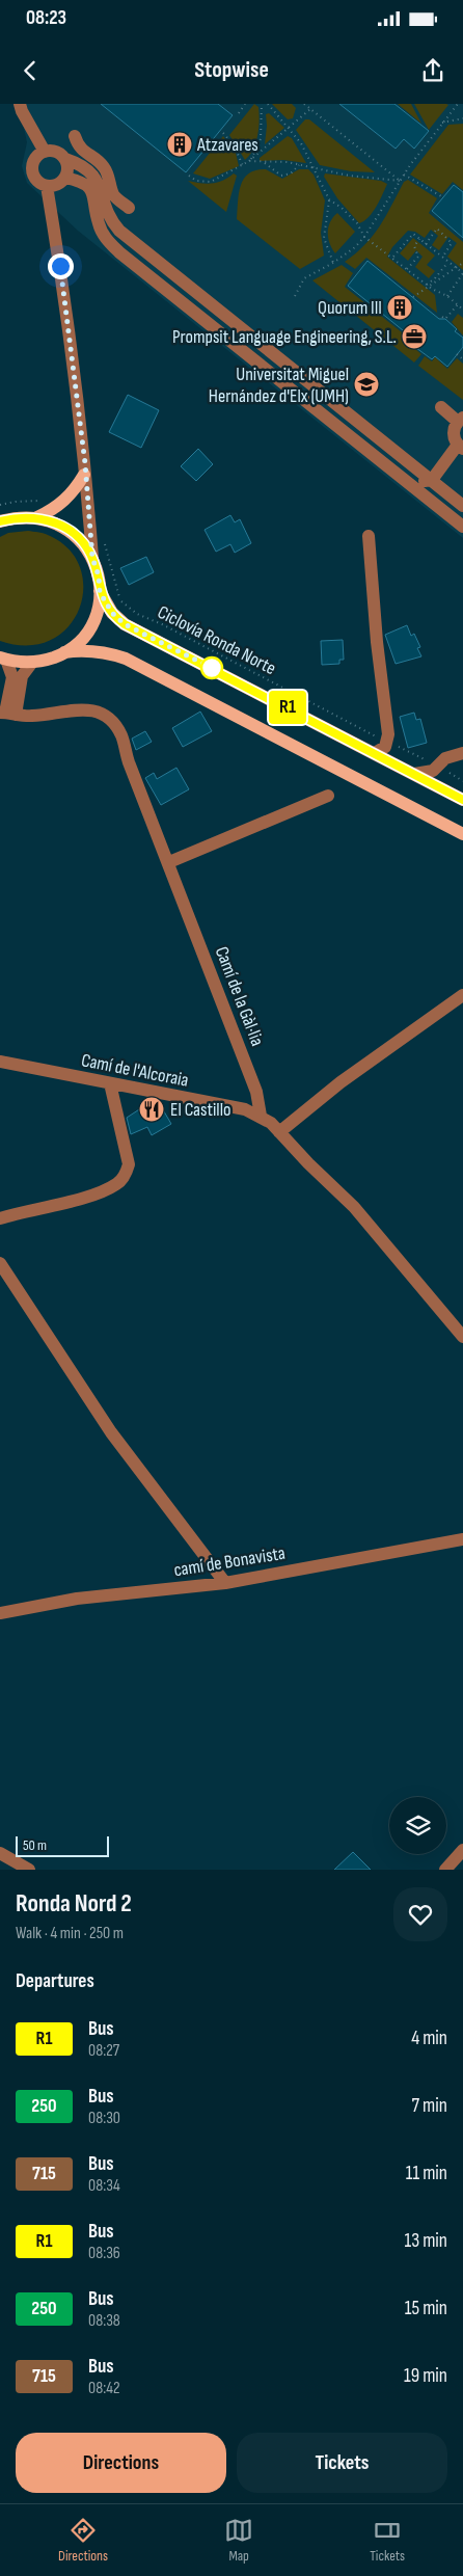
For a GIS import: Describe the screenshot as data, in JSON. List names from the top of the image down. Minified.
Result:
{"streets":{"street":["Camí de la Gàl·lia","Camí de l'Alcoraia","camí de Bonavista"],"path":["Ciclovía Ronda Norte"]},"crossings":[["Camí de la Gàl·lia","Camí de l'Alcoraia"]],"places":{"building":["Atzavares","Quorum III"],"office":["Prompsit Language Engineering, S.L."],"school or university":["Universitat Miguel Hernández d'Elx (UMH)"],"restaurant":["El Castillo"]},"lines":["bus line R1"],"scale_bar":"50 m","page":{"status":"08:23","header":"Stopwise","on_map":"R1","scale":"50 m","heading":[["Ronda Nord 2","Walk · 4 min · 250 m"],"Departures"],"list":[{"mark":"R1","name":"Bus","note":"08:27","value":"4 min"},{"mark":"250","name":"Bus","note":"08:30","value":"7 min"},{"mark":"715","name":"Bus","note":"08:34","value":"11 min"},{"mark":"R1","name":"Bus","note":"08:36","value":"13 min"},{"mark":"250","name":"Bus","note":"08:38","value":"15 min"},{"mark":"715","name":"Bus","note":"08:42","value":"19 min"}],"buttons":["Directions","Tickets"],"tabs":["Directions","Map","Tickets"]}}
